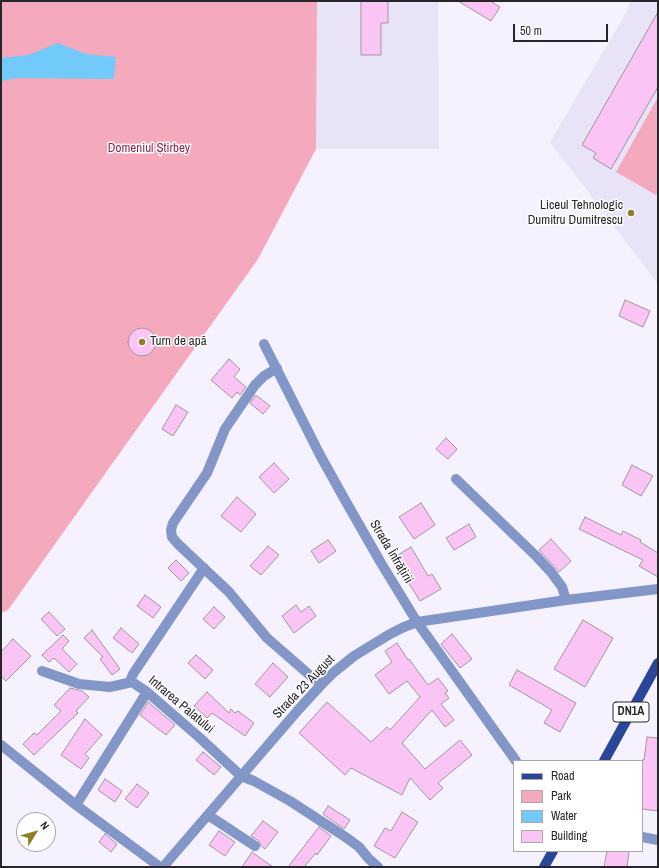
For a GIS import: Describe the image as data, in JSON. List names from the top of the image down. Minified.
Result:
{"streets":{"main road":["DN1A"],"street":["Strada Înfrățirii","Strada 23 August","Intrarea Palatului"]},"crossings":[["Strada Înfrățirii","Strada 23 August"],["Strada 23 August","Intrarea Palatului"]],"parks":["Domeniul Știrbey"],"places":["Liceul Tehnologic Dumitru Dumitrescu","Turn de apă"],"legend":["Road","Park","Water","Building"],"scale_bar":"50 m","north":"top right"}
